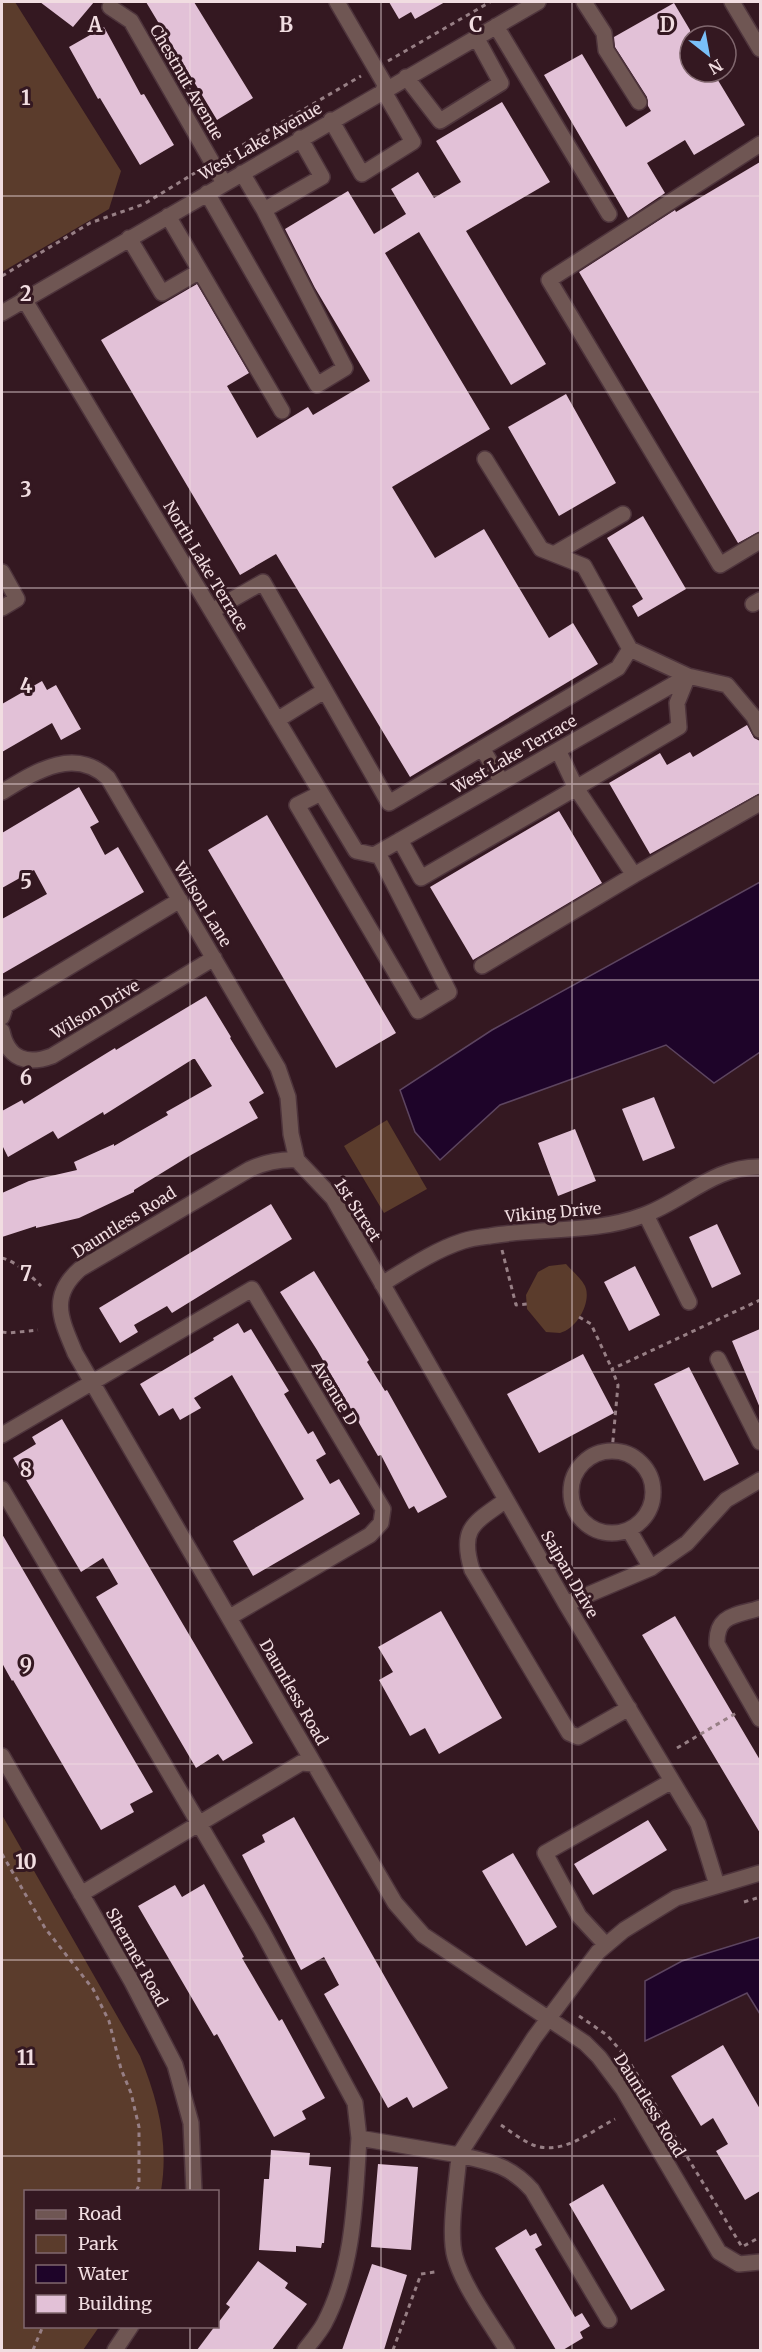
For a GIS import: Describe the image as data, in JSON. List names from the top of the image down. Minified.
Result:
{"streets":{"street":["Chestnut Avenue","West Lake Avenue","North Lake Terrace","West Lake Terrace","Wilson Lane","Wilson Drive","1st Street","Viking Drive","Dauntless Road","Avenue D","Saipan Drive","Shermer Road"]},"crossings":[["Chestnut Avenue","West Lake Avenue"],["West Lake Avenue","North Lake Terrace"],["North Lake Terrace","West Lake Terrace"],["Wilson Lane","Wilson Drive"],["Wilson Lane","1st Street"],["Wilson Lane","Dauntless Road"],["1st Street","Viking Drive"],["1st Street","Dauntless Road"],["1st Street","Saipan Drive"],["Viking Drive","Saipan Drive"],["Dauntless Road","Avenue D"]],"legend":["Road","Park","Water","Building"],"north":"bottom right","grid":{"columns":["A","B","C","D"],"rows":["1","2","3","4","5","6","7","8","9","10","11"]}}
